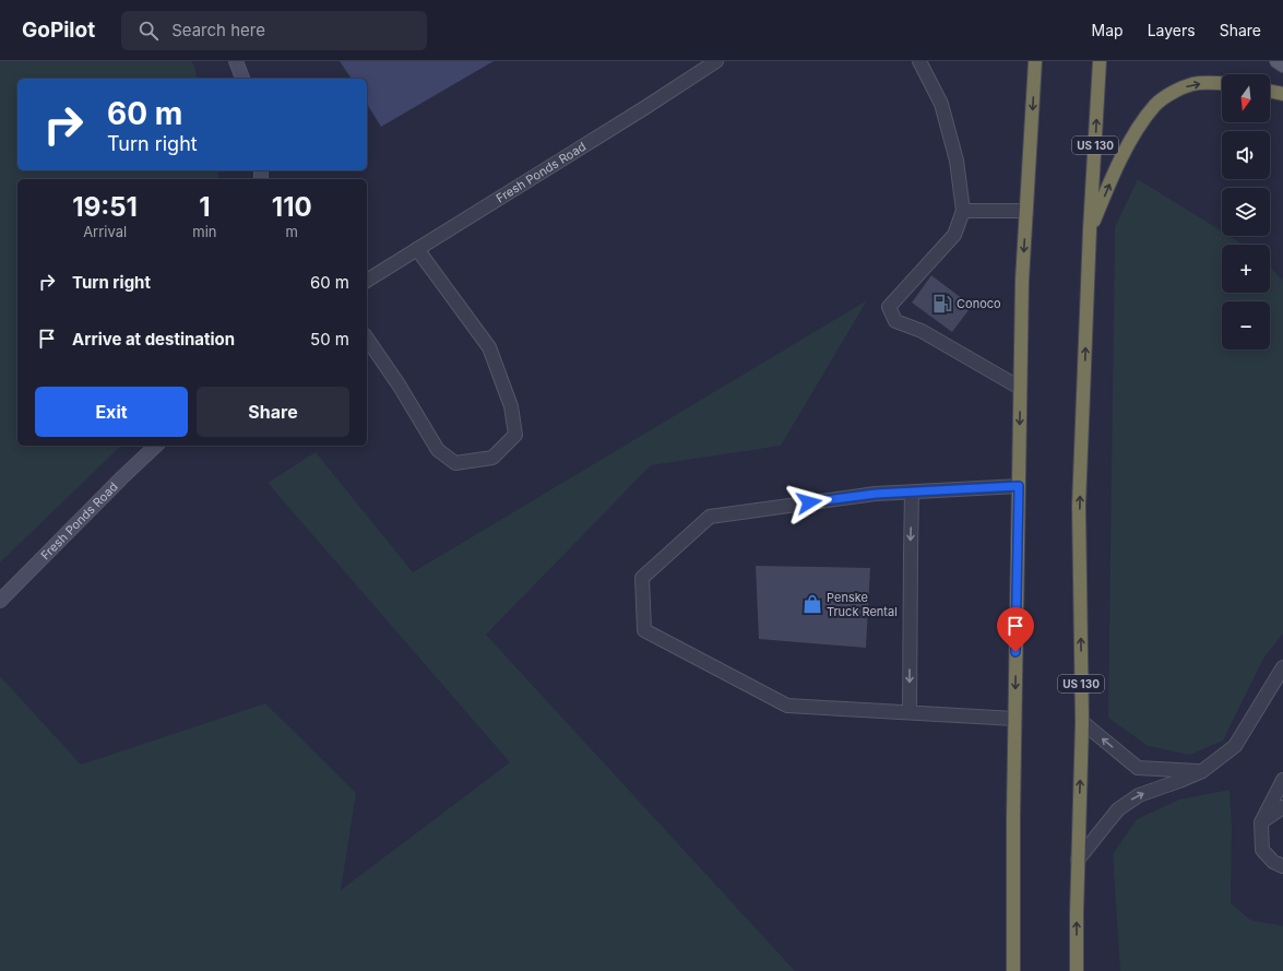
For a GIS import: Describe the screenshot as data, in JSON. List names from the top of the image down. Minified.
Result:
{"streets":{"highway":["US 130"],"street":["Fresh Ponds Road"]},"places":{"fuel station":["Conoco"],"shop":["Penske Truck Rental"]},"north":"bottom","page":{"header":"GoPilot","search":"Search here","nav":["Map","Layers","Share"],"map_buttons":["+","−"],"turn":["60 m","Turn right"],"eta":["19:51","Arrival","1","min","110","m"],"list":[{"name":"Turn right","value":"60 m"},{"name":"Arrive at destination","value":"50 m"}],"buttons":["Exit","Share"]}}
